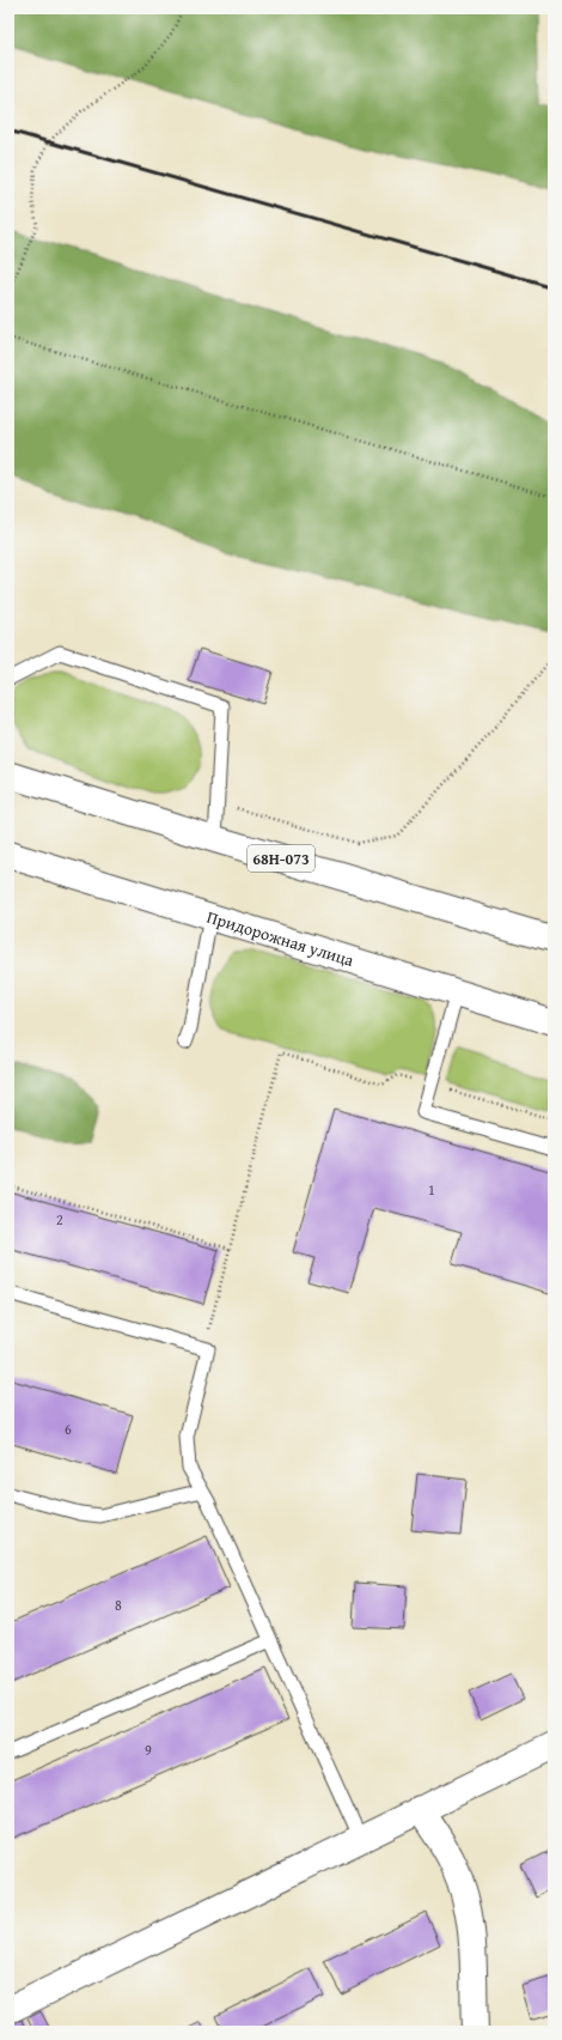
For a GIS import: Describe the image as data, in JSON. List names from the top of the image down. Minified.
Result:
{"streets":{"main road":["68Н-073","Придорожная улица"]},"house_numbers":["1","2","6","8","9"]}
